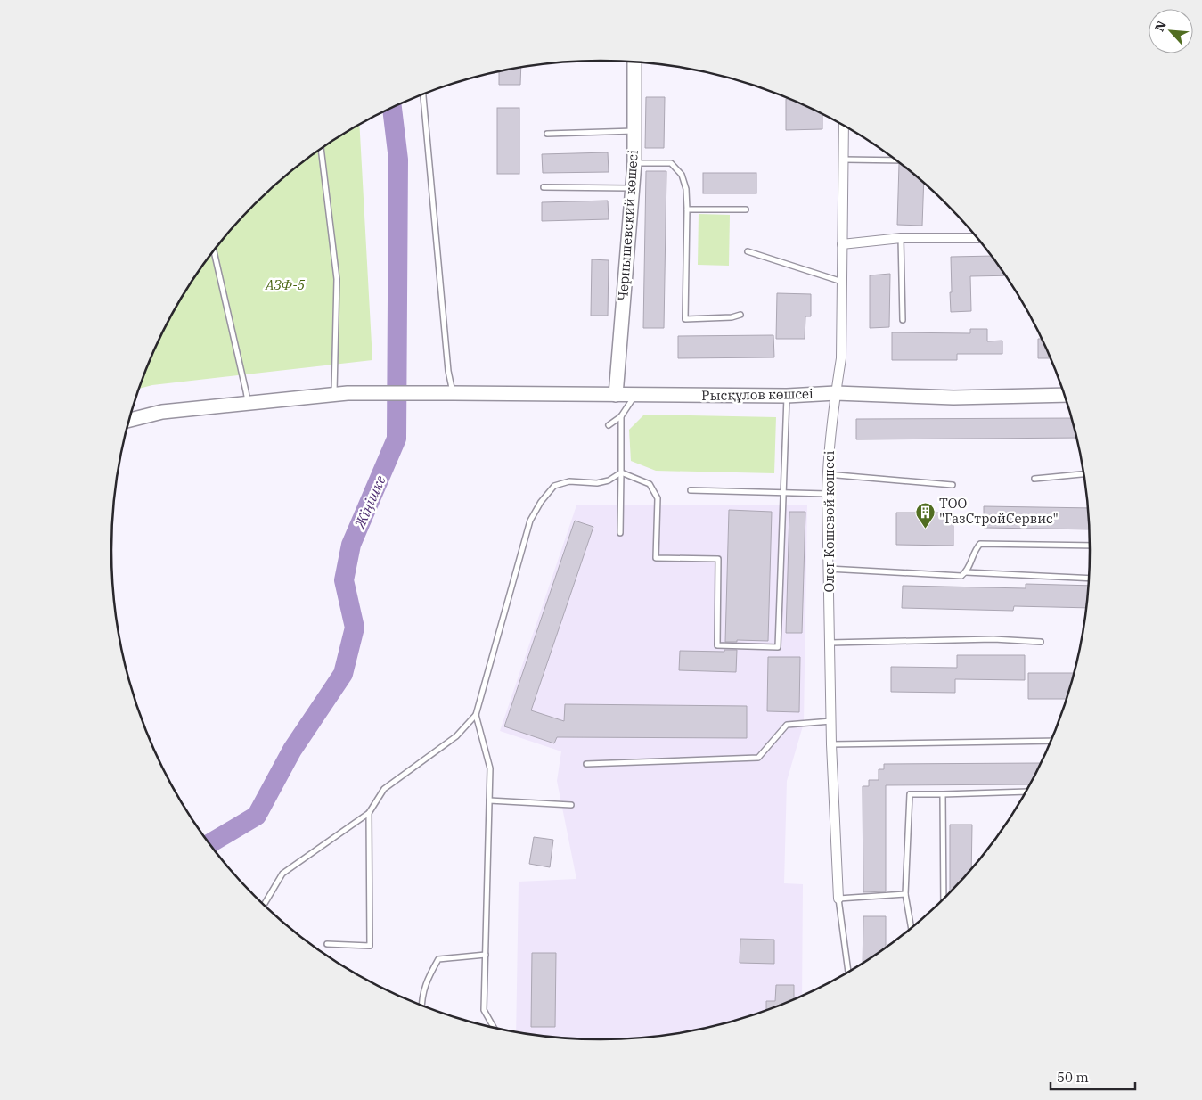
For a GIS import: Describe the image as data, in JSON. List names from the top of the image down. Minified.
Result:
{"streets":{"street":["Чернышевский көшесі","Рысқұлов көшсеі","Олег Кошевой көшесі"]},"crossings":[["Чернышевский көшесі","Рысқұлов көшсеі"],["Рысқұлов көшсеі","Олег Кошевой көшесі"]],"water":["Жіңішке"],"parks":["АЗФ-5"],"places":{"building":["ТОО \"ГазСтройСервис\""]},"scale_bar":"50 m","north":"top left"}
